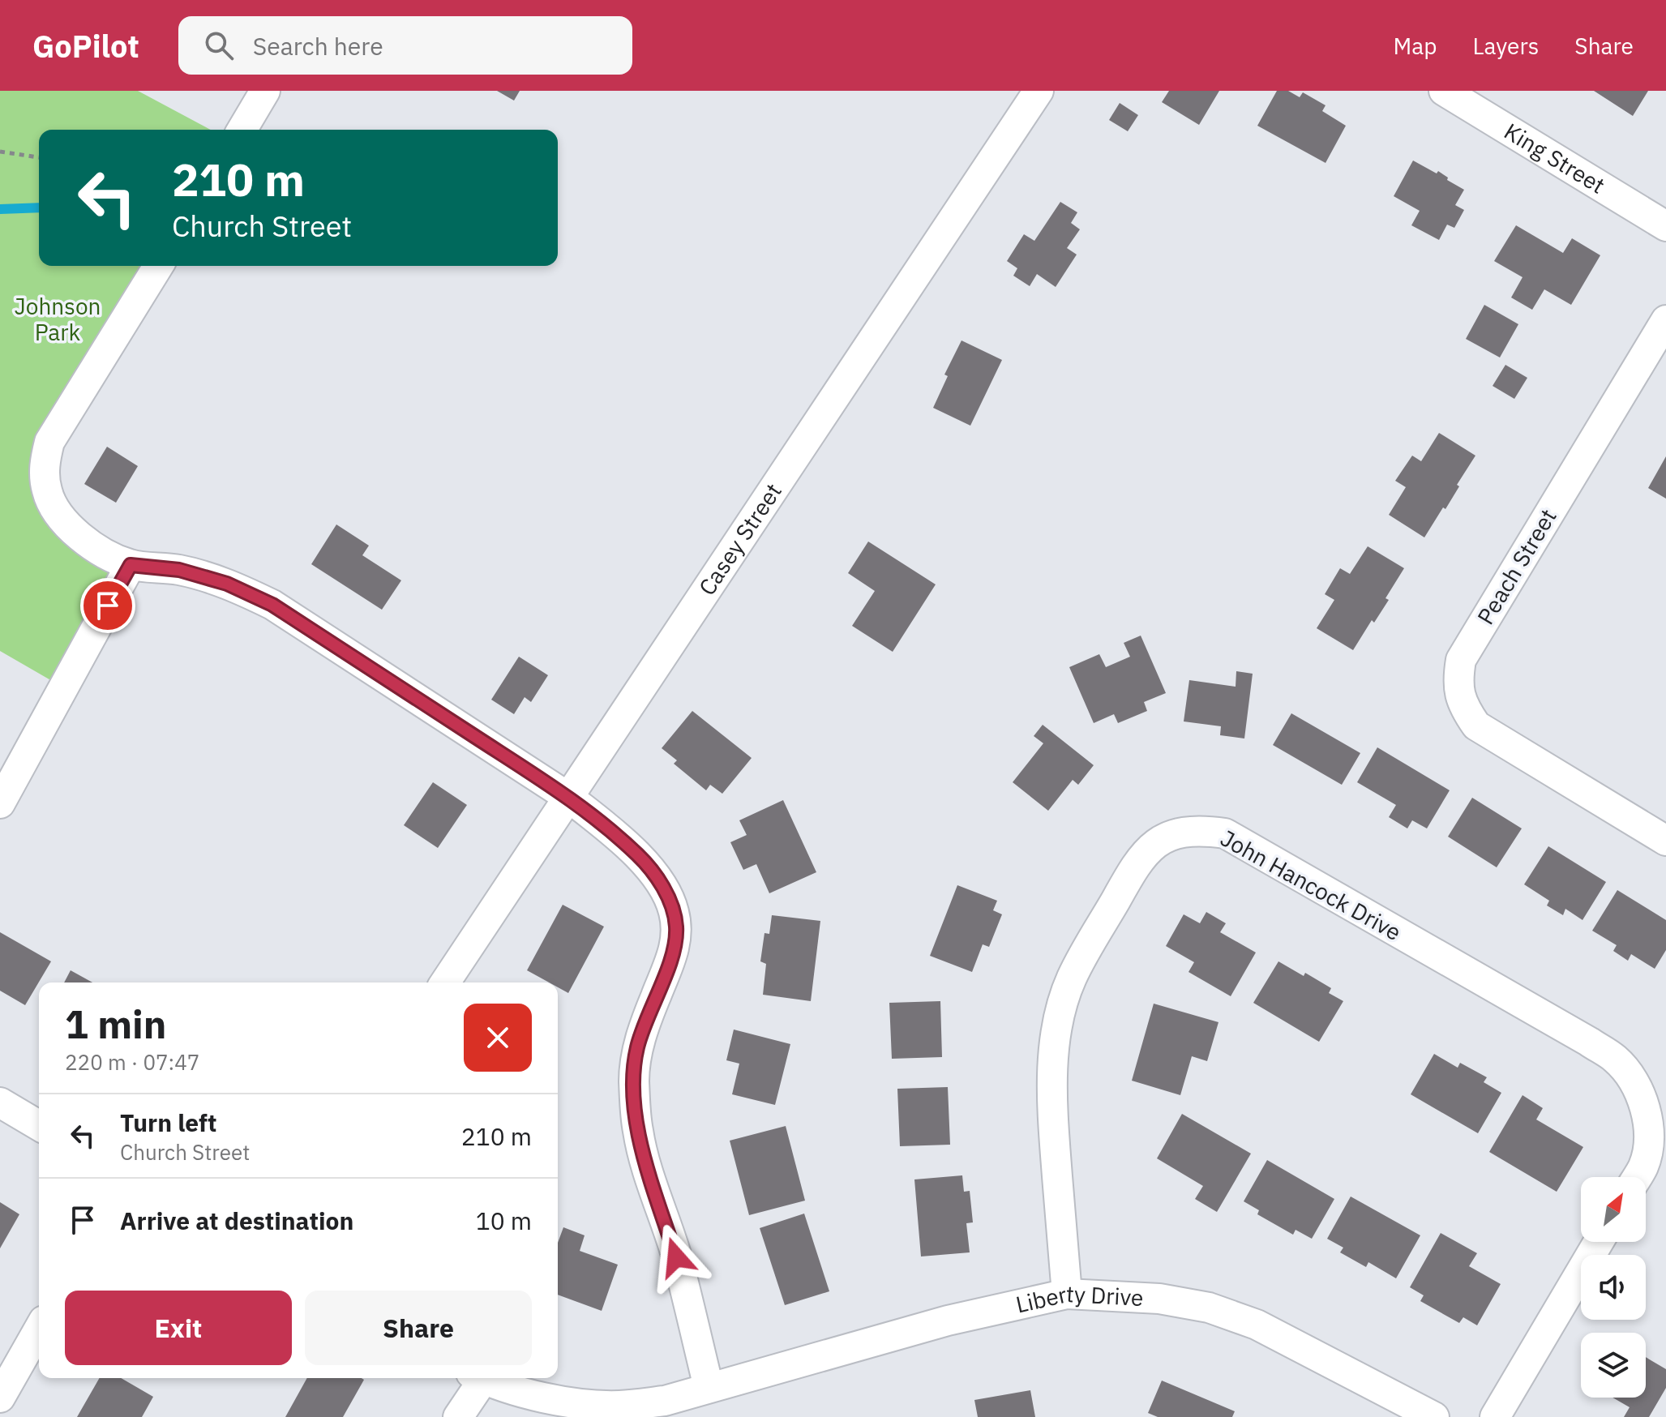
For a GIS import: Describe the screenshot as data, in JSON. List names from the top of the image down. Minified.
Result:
{"streets":{"street":["King Street","Casey Street","Peach Street","John Hancock Drive","Liberty Drive"]},"crossings":[["John Hancock Drive","Liberty Drive"]],"parks":["Johnson Park"],"north":"top right","page":{"header":"GoPilot","search":"Search here","nav":["Map","Layers","Share"],"turn":["210 m","Church Street"],"heading":["1 min","220 m · 07:47"],"list":[{"name":"Turn left","note":"Church Street","value":"210 m"},{"name":"Arrive at destination","value":"10 m"}],"buttons":["Exit","Share"]}}
